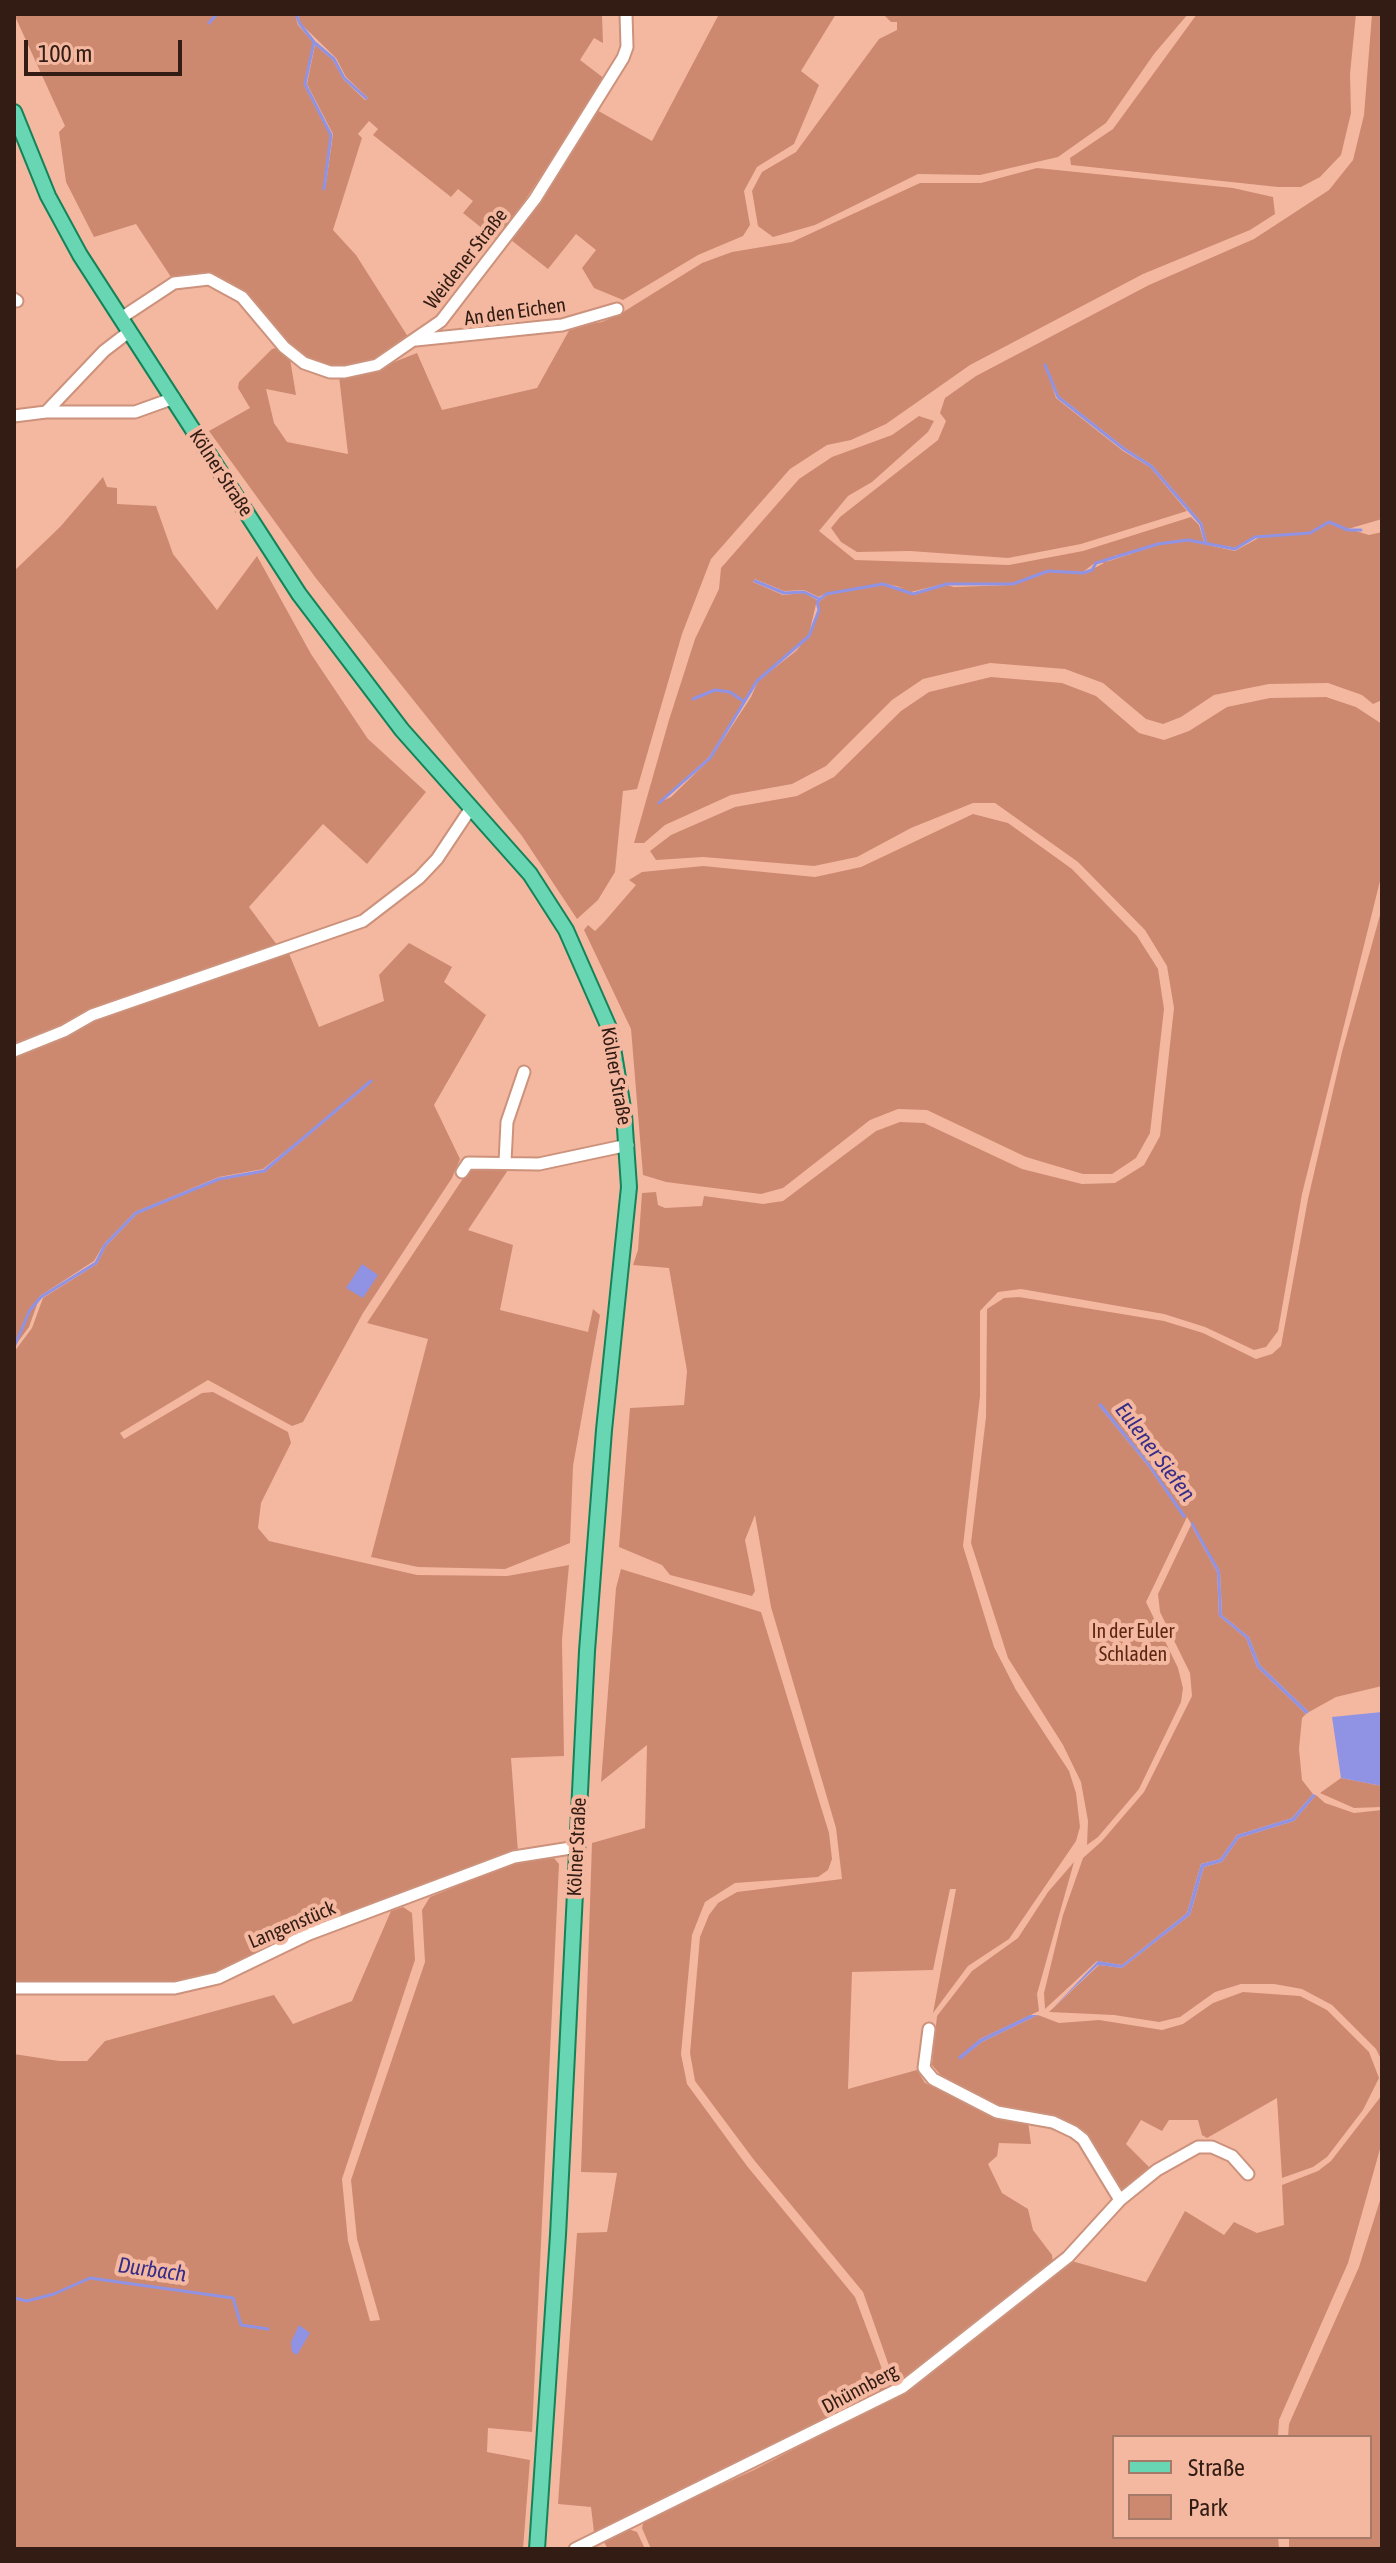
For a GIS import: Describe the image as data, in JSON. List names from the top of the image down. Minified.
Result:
{"streets":{"main road":["Kölner Straße"],"street":["Weidener Straße","An den Eichen","Langenstück","Dhünnberg"]},"crossings":[["Weidener Straße","An den Eichen"],["Weidener Straße","Kölner Straße"],["Kölner Straße","Langenstück"]],"water":["Eulener Siefen","Durbach"],"parks":["In der Euler Schladen"],"legend":["Straße","Park"],"scale_bar":"100 m"}
